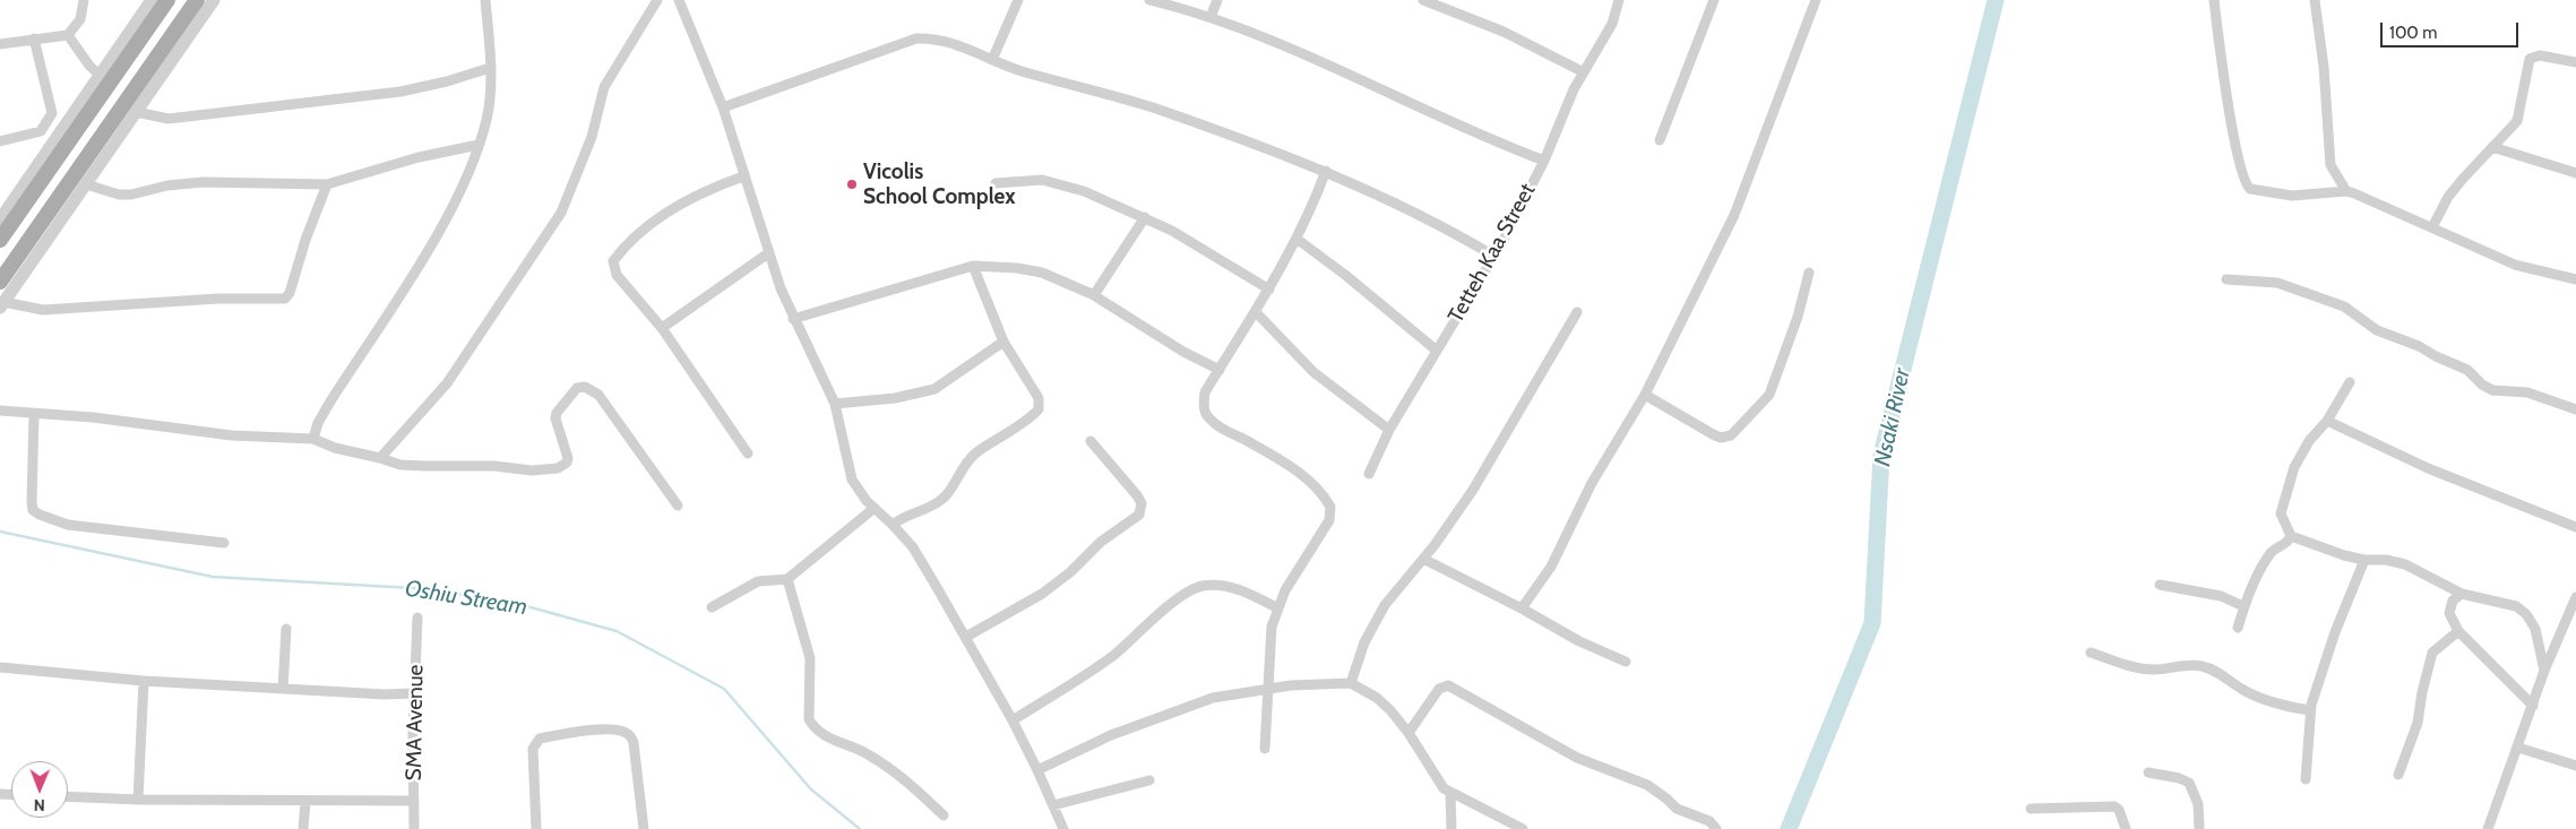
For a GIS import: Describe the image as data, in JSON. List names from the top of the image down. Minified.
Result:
{"streets":{"street":["Tetteh Kaa Street","SMA Avenue"]},"water":["Nsaki River","Oshiu Stream"],"places":["Vicolis School Complex"],"scale_bar":"100 m","north":"bottom"}
